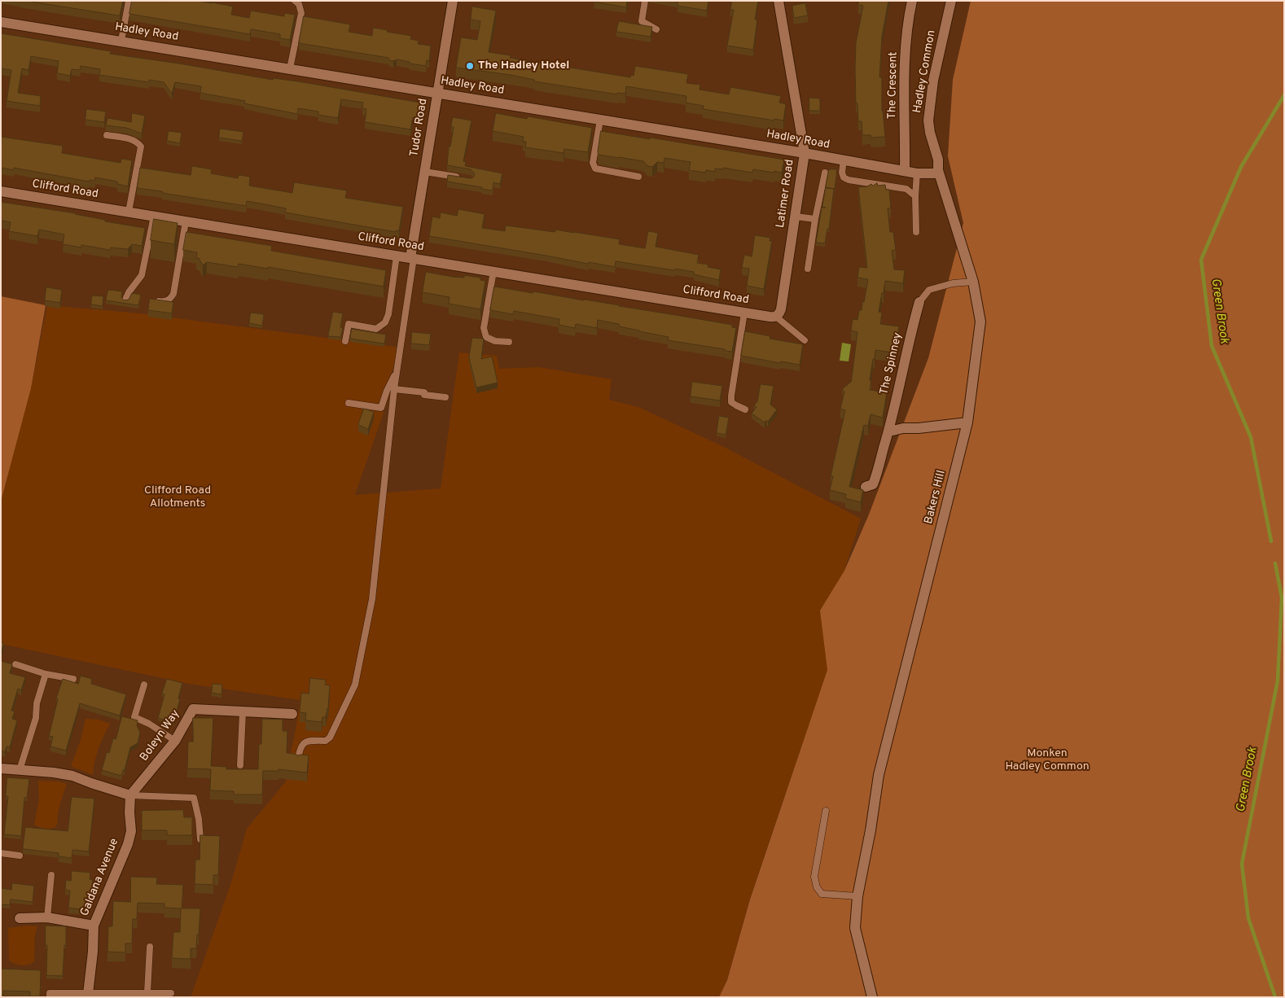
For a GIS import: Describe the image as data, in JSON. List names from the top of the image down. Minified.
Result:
{"streets":{"street":["Hadley Road","Hadley Common","The Crescent","Tudor Road","Clifford Road","Latimer Road","The Spinney","Bakers Hill","Boleyn Way","Galdana Avenue"]},"crossings":[["Hadley Road","Hadley Common"],["Hadley Road","The Crescent"],["Hadley Road","Tudor Road"],["Hadley Road","Latimer Road"],["Hadley Road","Bakers Hill"],["Hadley Common","Bakers Hill"],["Tudor Road","Clifford Road"],["Clifford Road","Latimer Road"],["Boleyn Way","Galdana Avenue"]],"water":["Green Brook"],"parks":["Clifford Road Allotments","Monken Hadley Common"],"places":["The Hadley Hotel"]}
